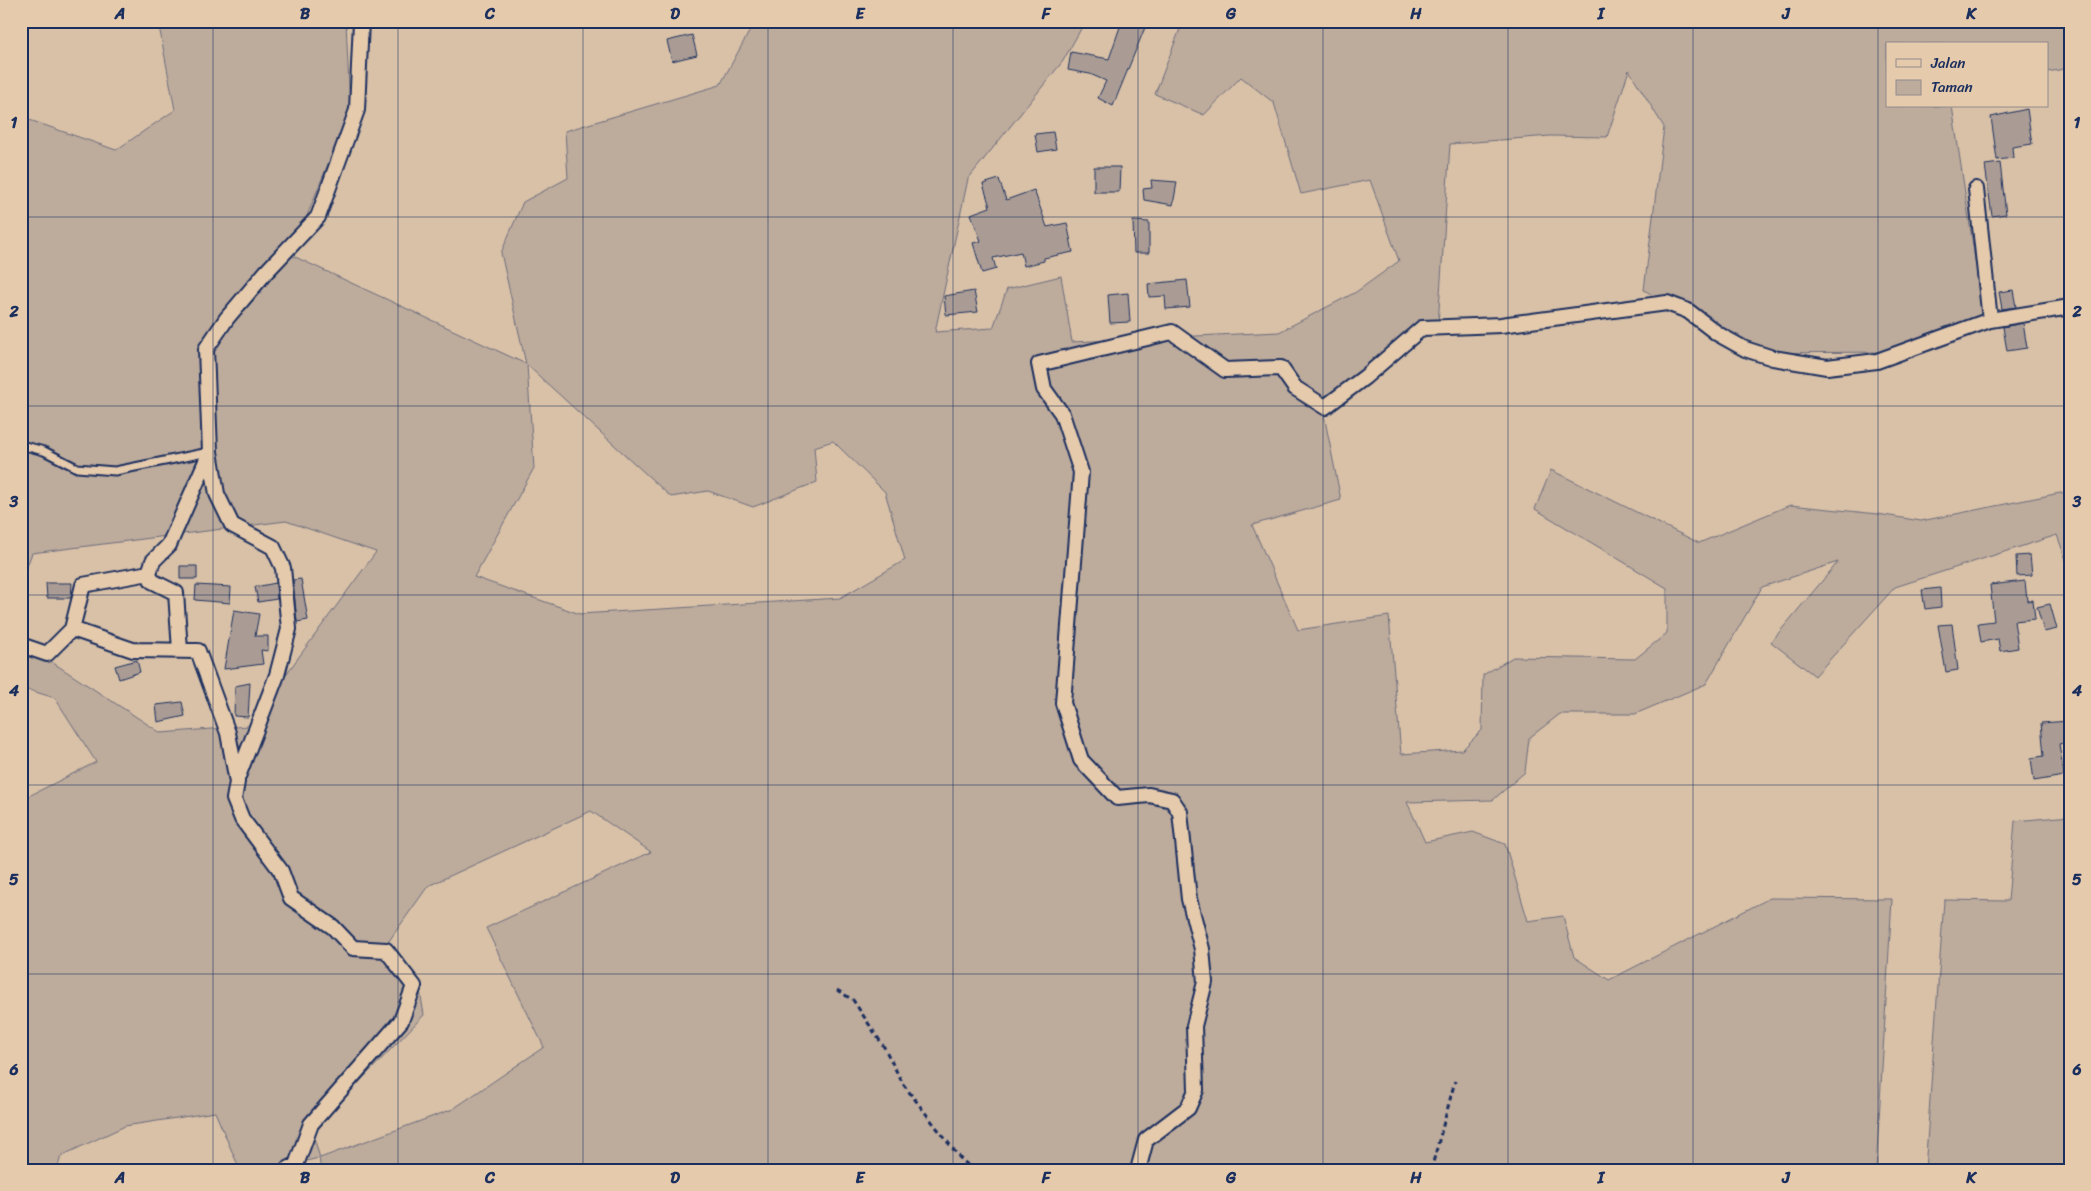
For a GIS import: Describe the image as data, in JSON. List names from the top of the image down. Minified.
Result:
{"legend":["Jalan","Taman"],"grid":{"columns":["A","B","C","D","E","F","G","H","I","J","K"],"rows":["1","2","3","4","5","6"]}}
